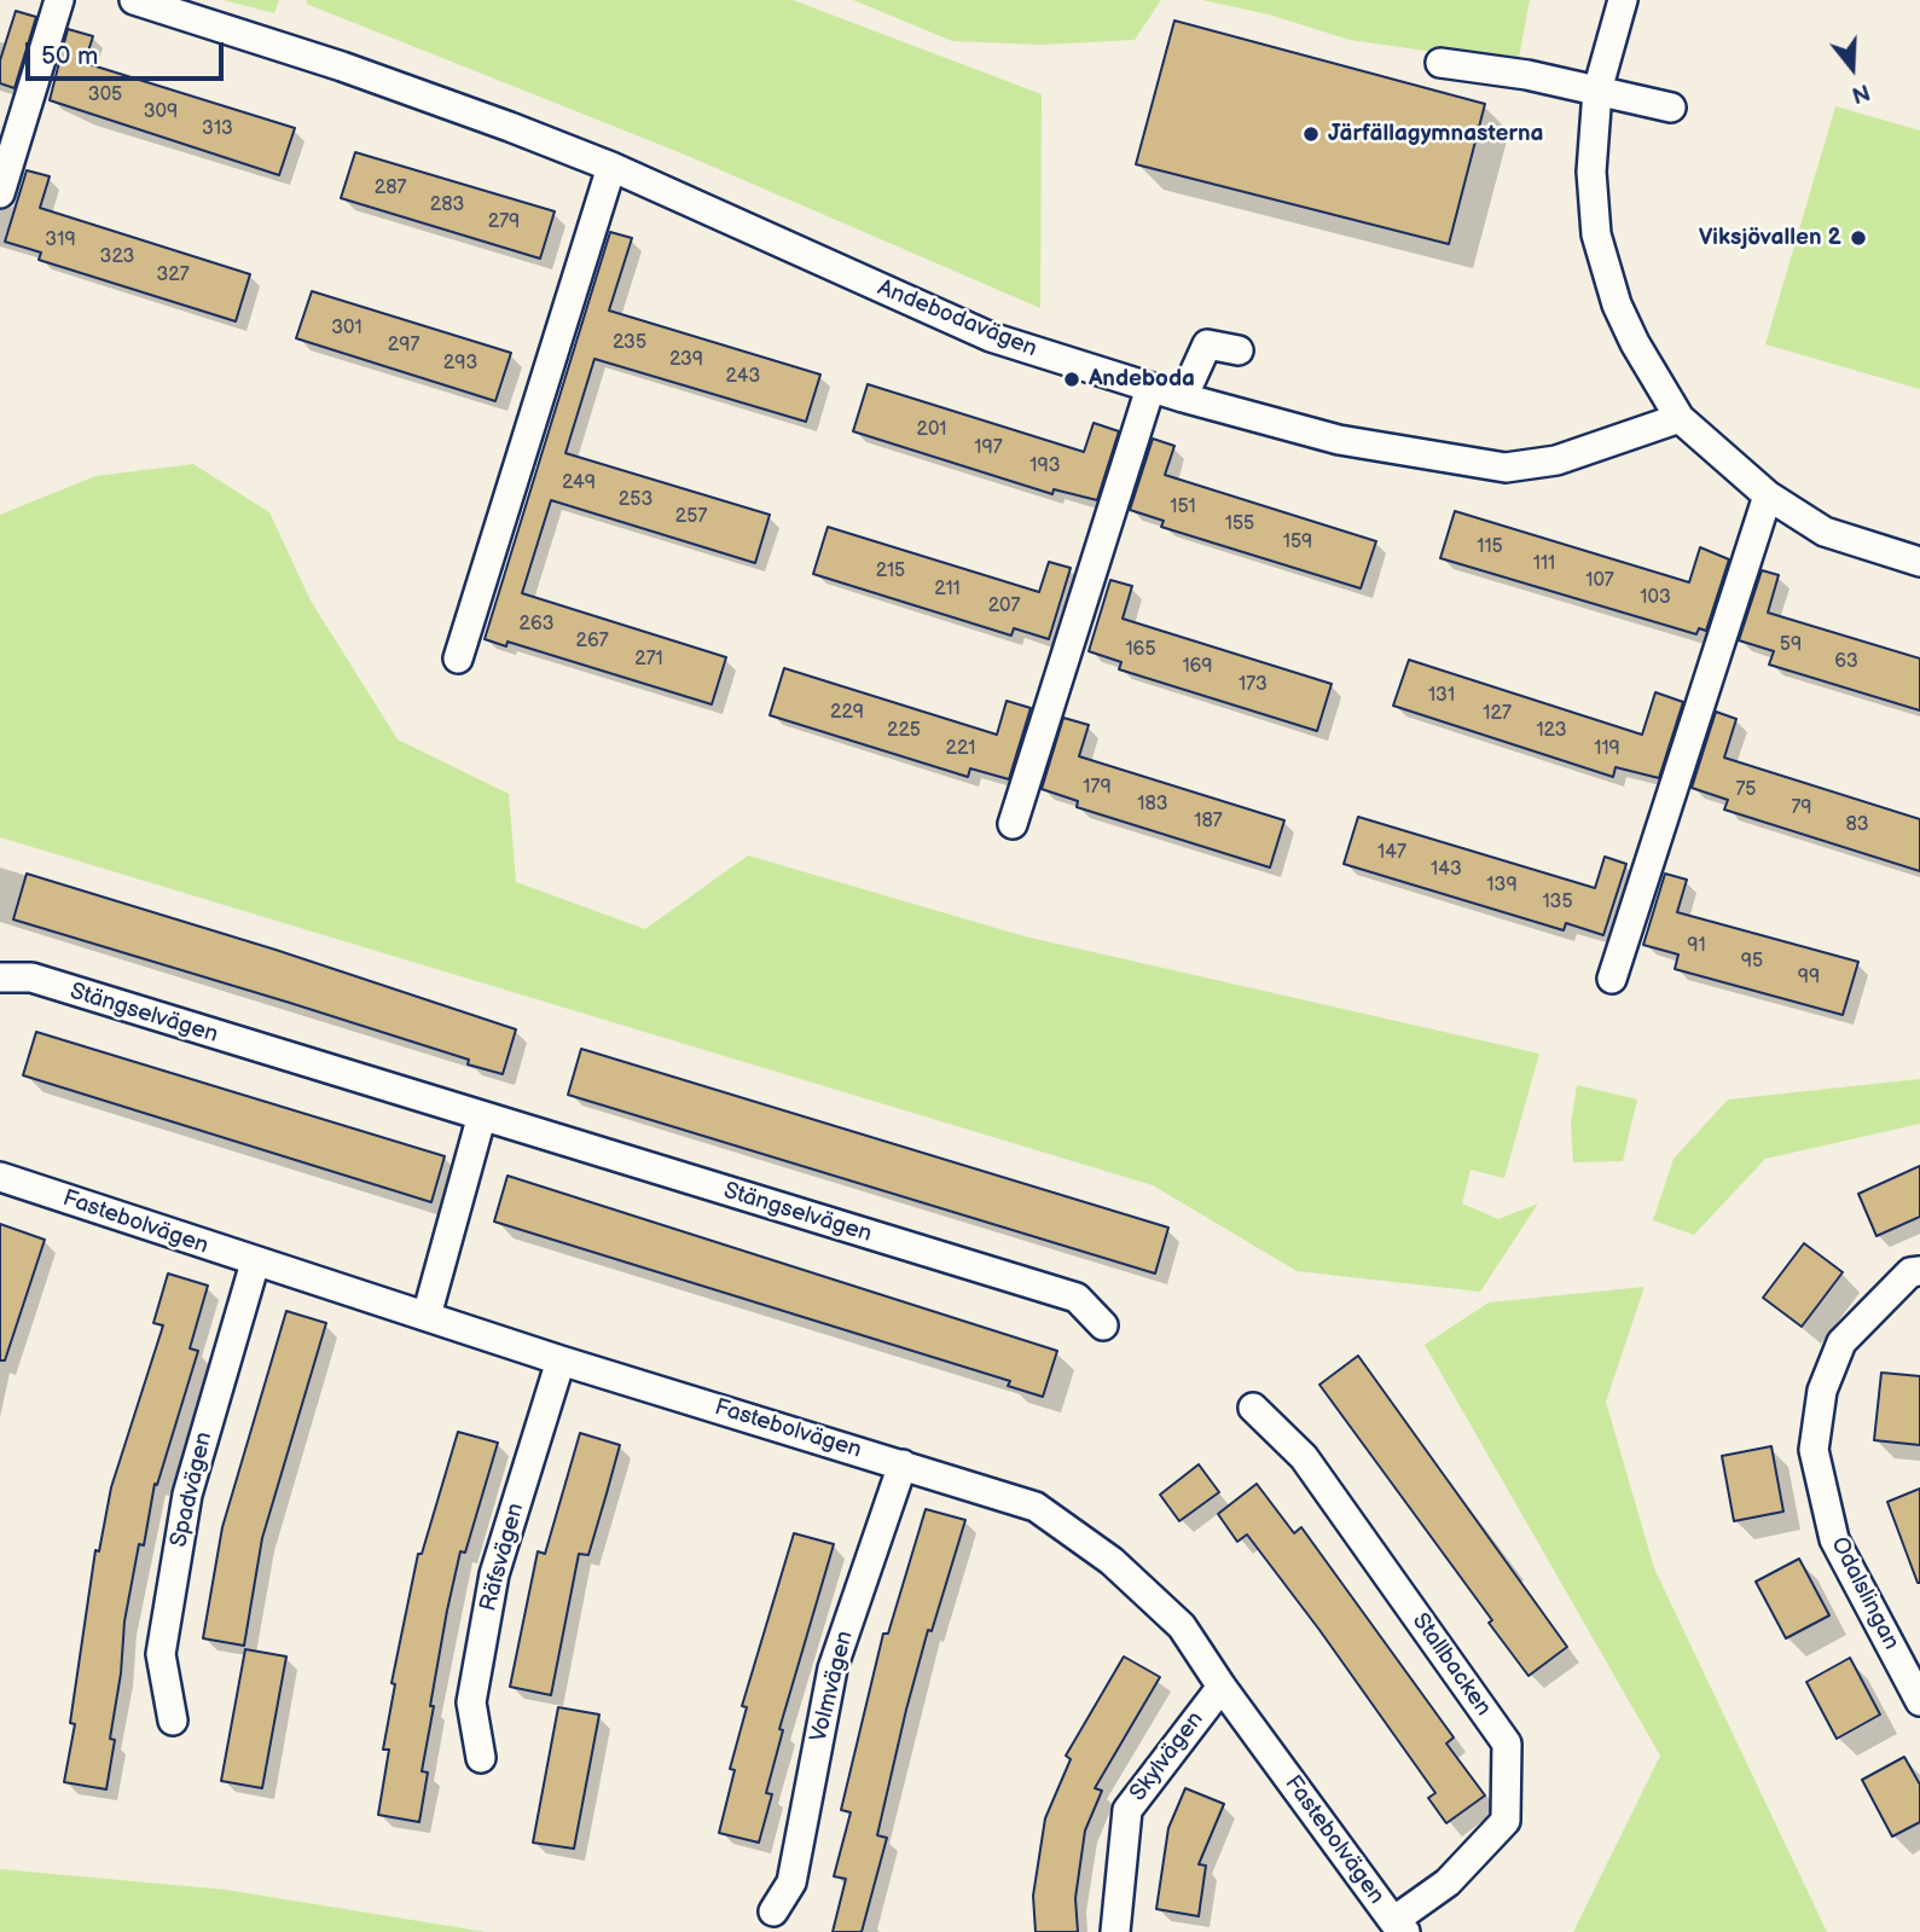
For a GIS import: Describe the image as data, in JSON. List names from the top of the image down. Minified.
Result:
{"streets":{"street":["Andebodavägen","Stängselvägen","Fastebolvägen","Spadvägen","Räfsvägen","Odalslingan","Stallbacken","Volmvägen","Skylvägen"]},"crossings":[["Fastebolvägen","Spadvägen"],["Fastebolvägen","Räfsvägen"],["Fastebolvägen","Stallbacken"],["Fastebolvägen","Volmvägen"],["Fastebolvägen","Skylvägen"]],"places":["Järfällagymnasterna","Viksjövallen 2","Andeboda"],"house_numbers":["305","309","313","287","283","279","319","323","327","301","235","297","239","293","243","201","197","193","249","253","151","257","155","159","115","111","215","107","211","103","207","263","267","59","165","271","63","169","173","131","229","127","225","123","221","119","179","75","183","79","187","83","147","143","139","135","91","95","99"],"scale_bar":"50 m","north":"bottom"}
